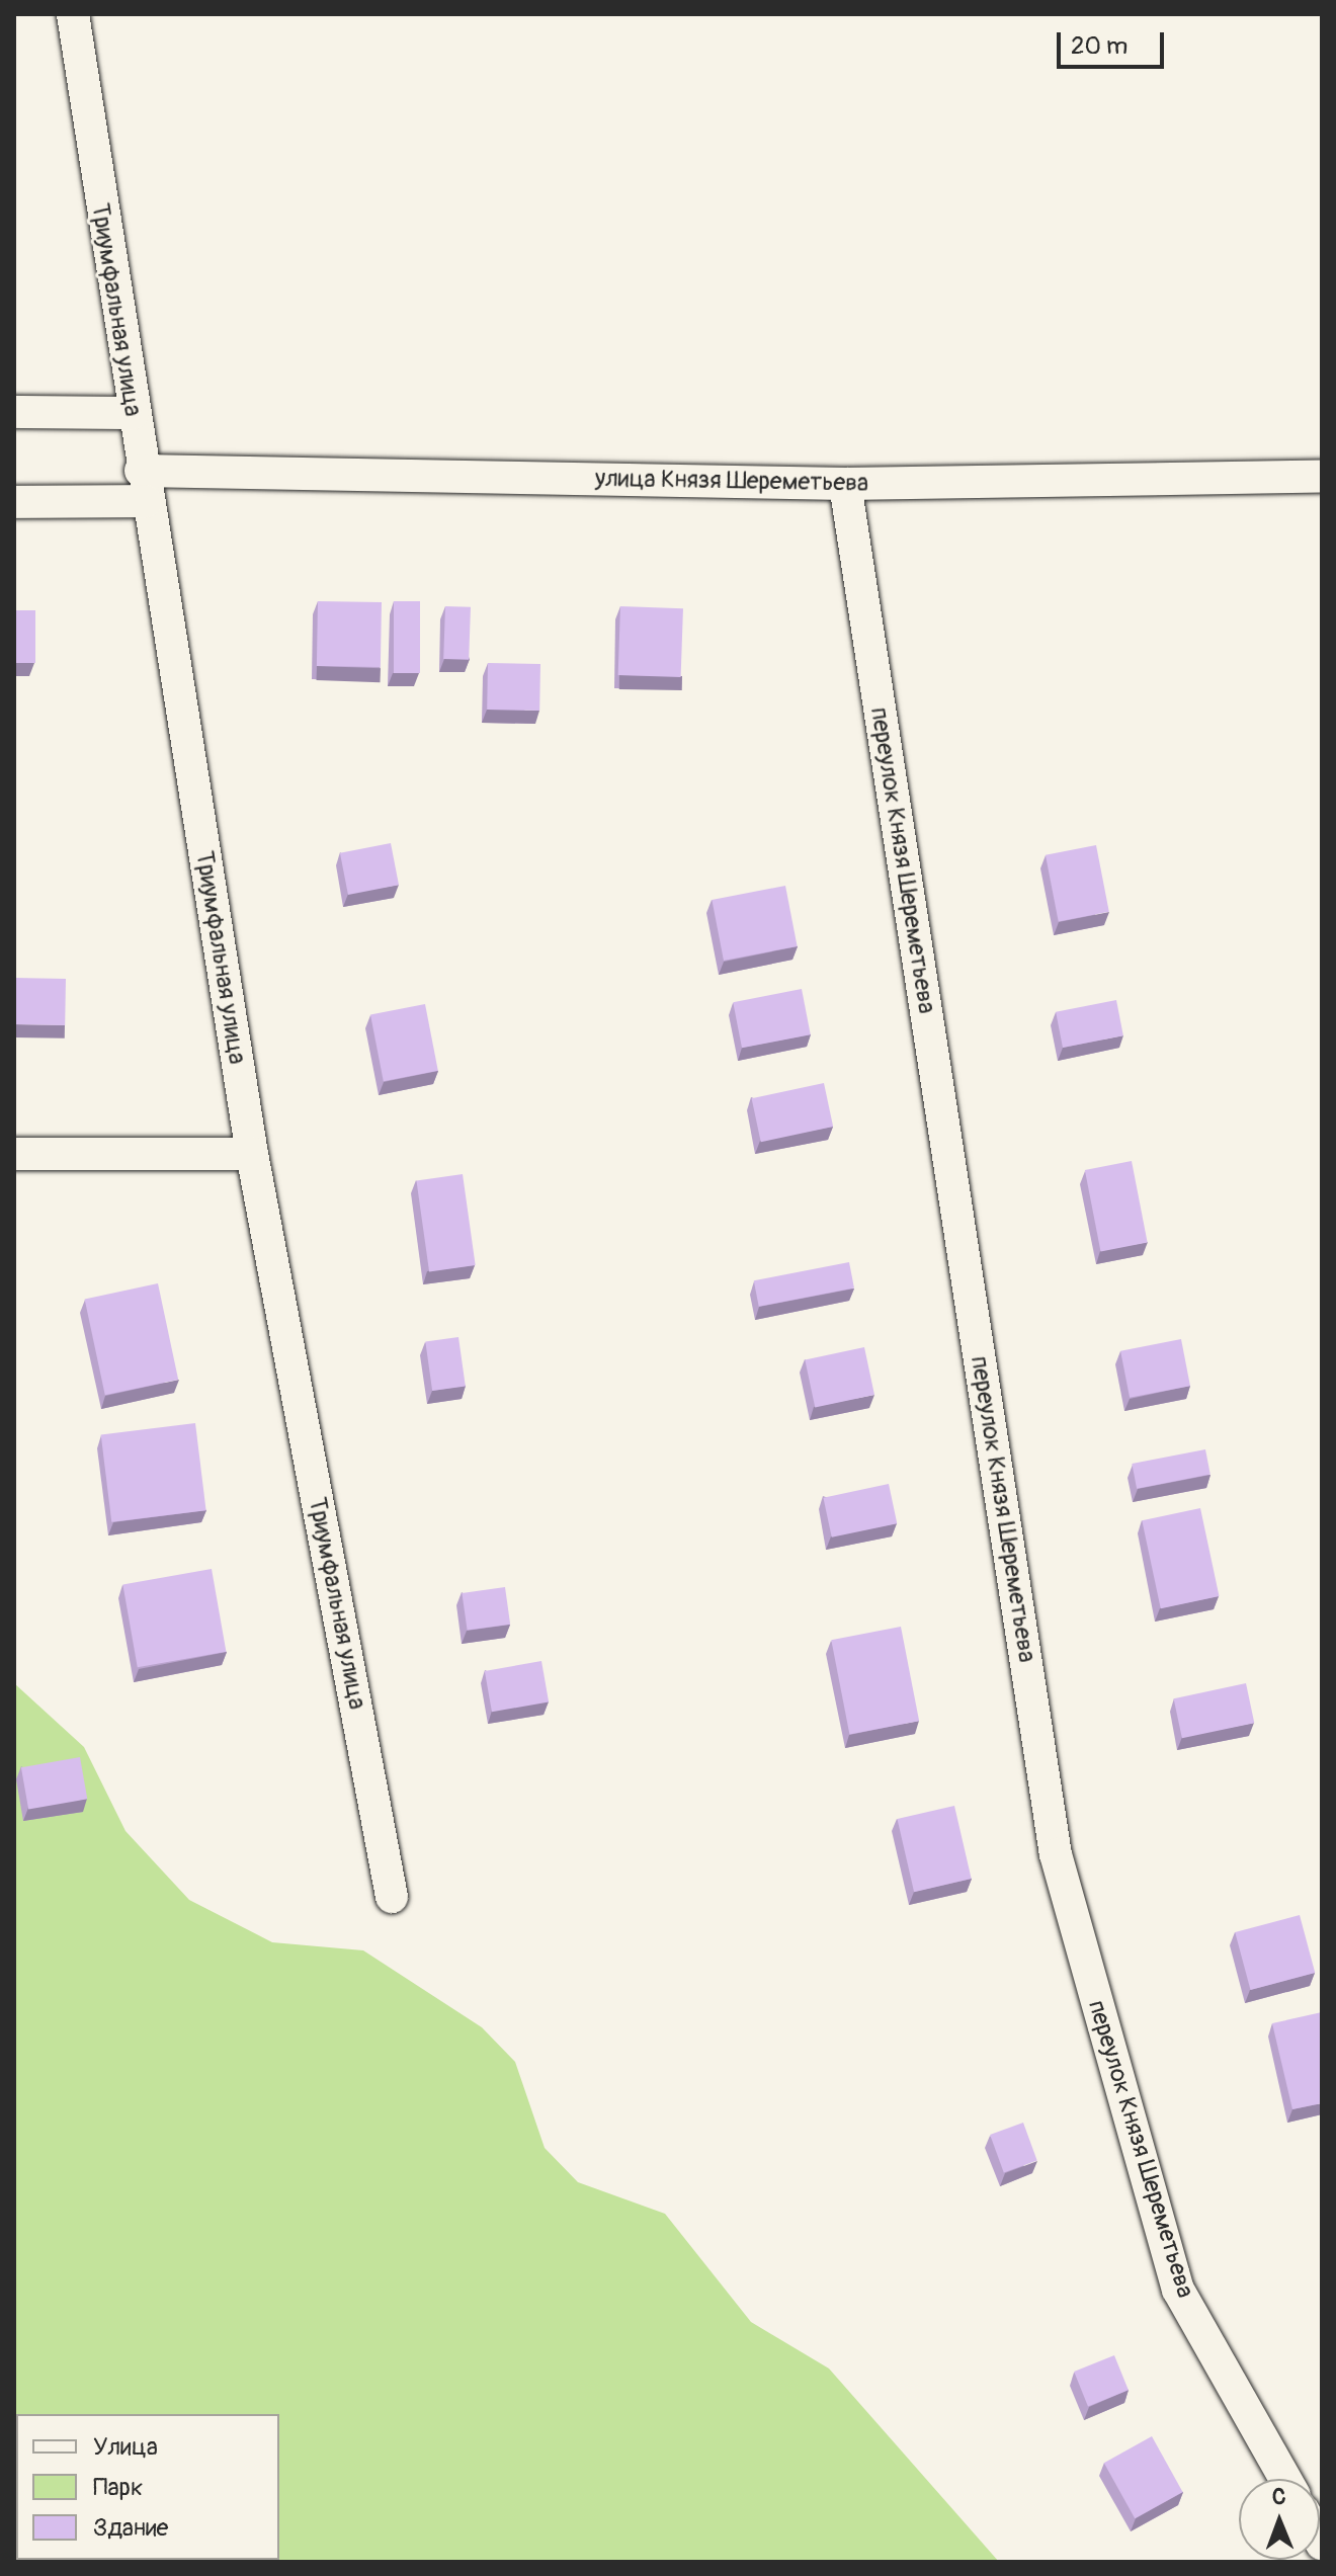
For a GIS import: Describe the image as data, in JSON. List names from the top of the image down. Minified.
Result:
{"streets":{"street":["Триумфальная улица","улица Князя Шереметьева","переулок Князя Шереметьева"]},"crossings":[["Триумфальная улица","улица Князя Шереметьева"],["улица Князя Шереметьева","переулок Князя Шереметьева"]],"legend":["Улица","Парк","Здание"],"scale_bar":"20 m","north":"top"}
